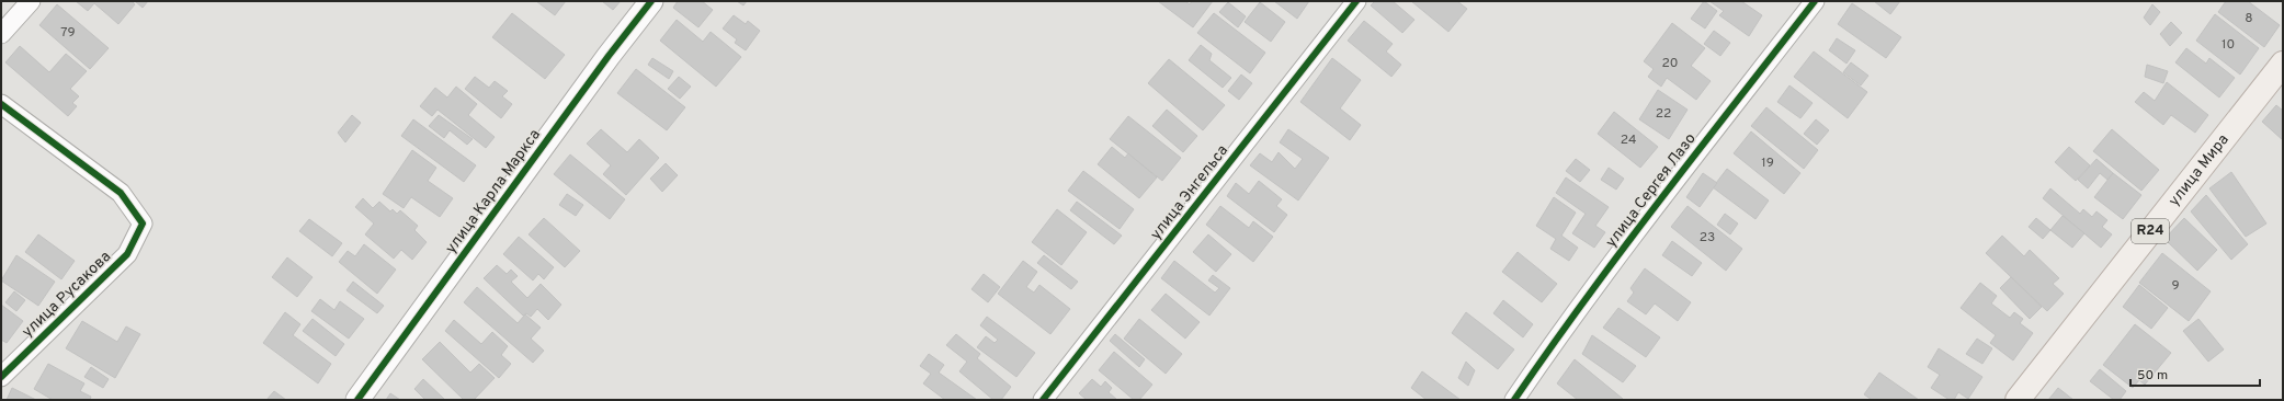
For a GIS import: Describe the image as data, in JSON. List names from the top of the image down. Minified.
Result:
{"streets":{"main road":["улица Мира","R24"],"street":["улица Сергея Лазо","улица Карла Маркса","улица Энгельса","улица Русакова"]},"house_numbers":["8","79","10","20","22","24","19","23","9"],"scale_bar":"50 m"}
